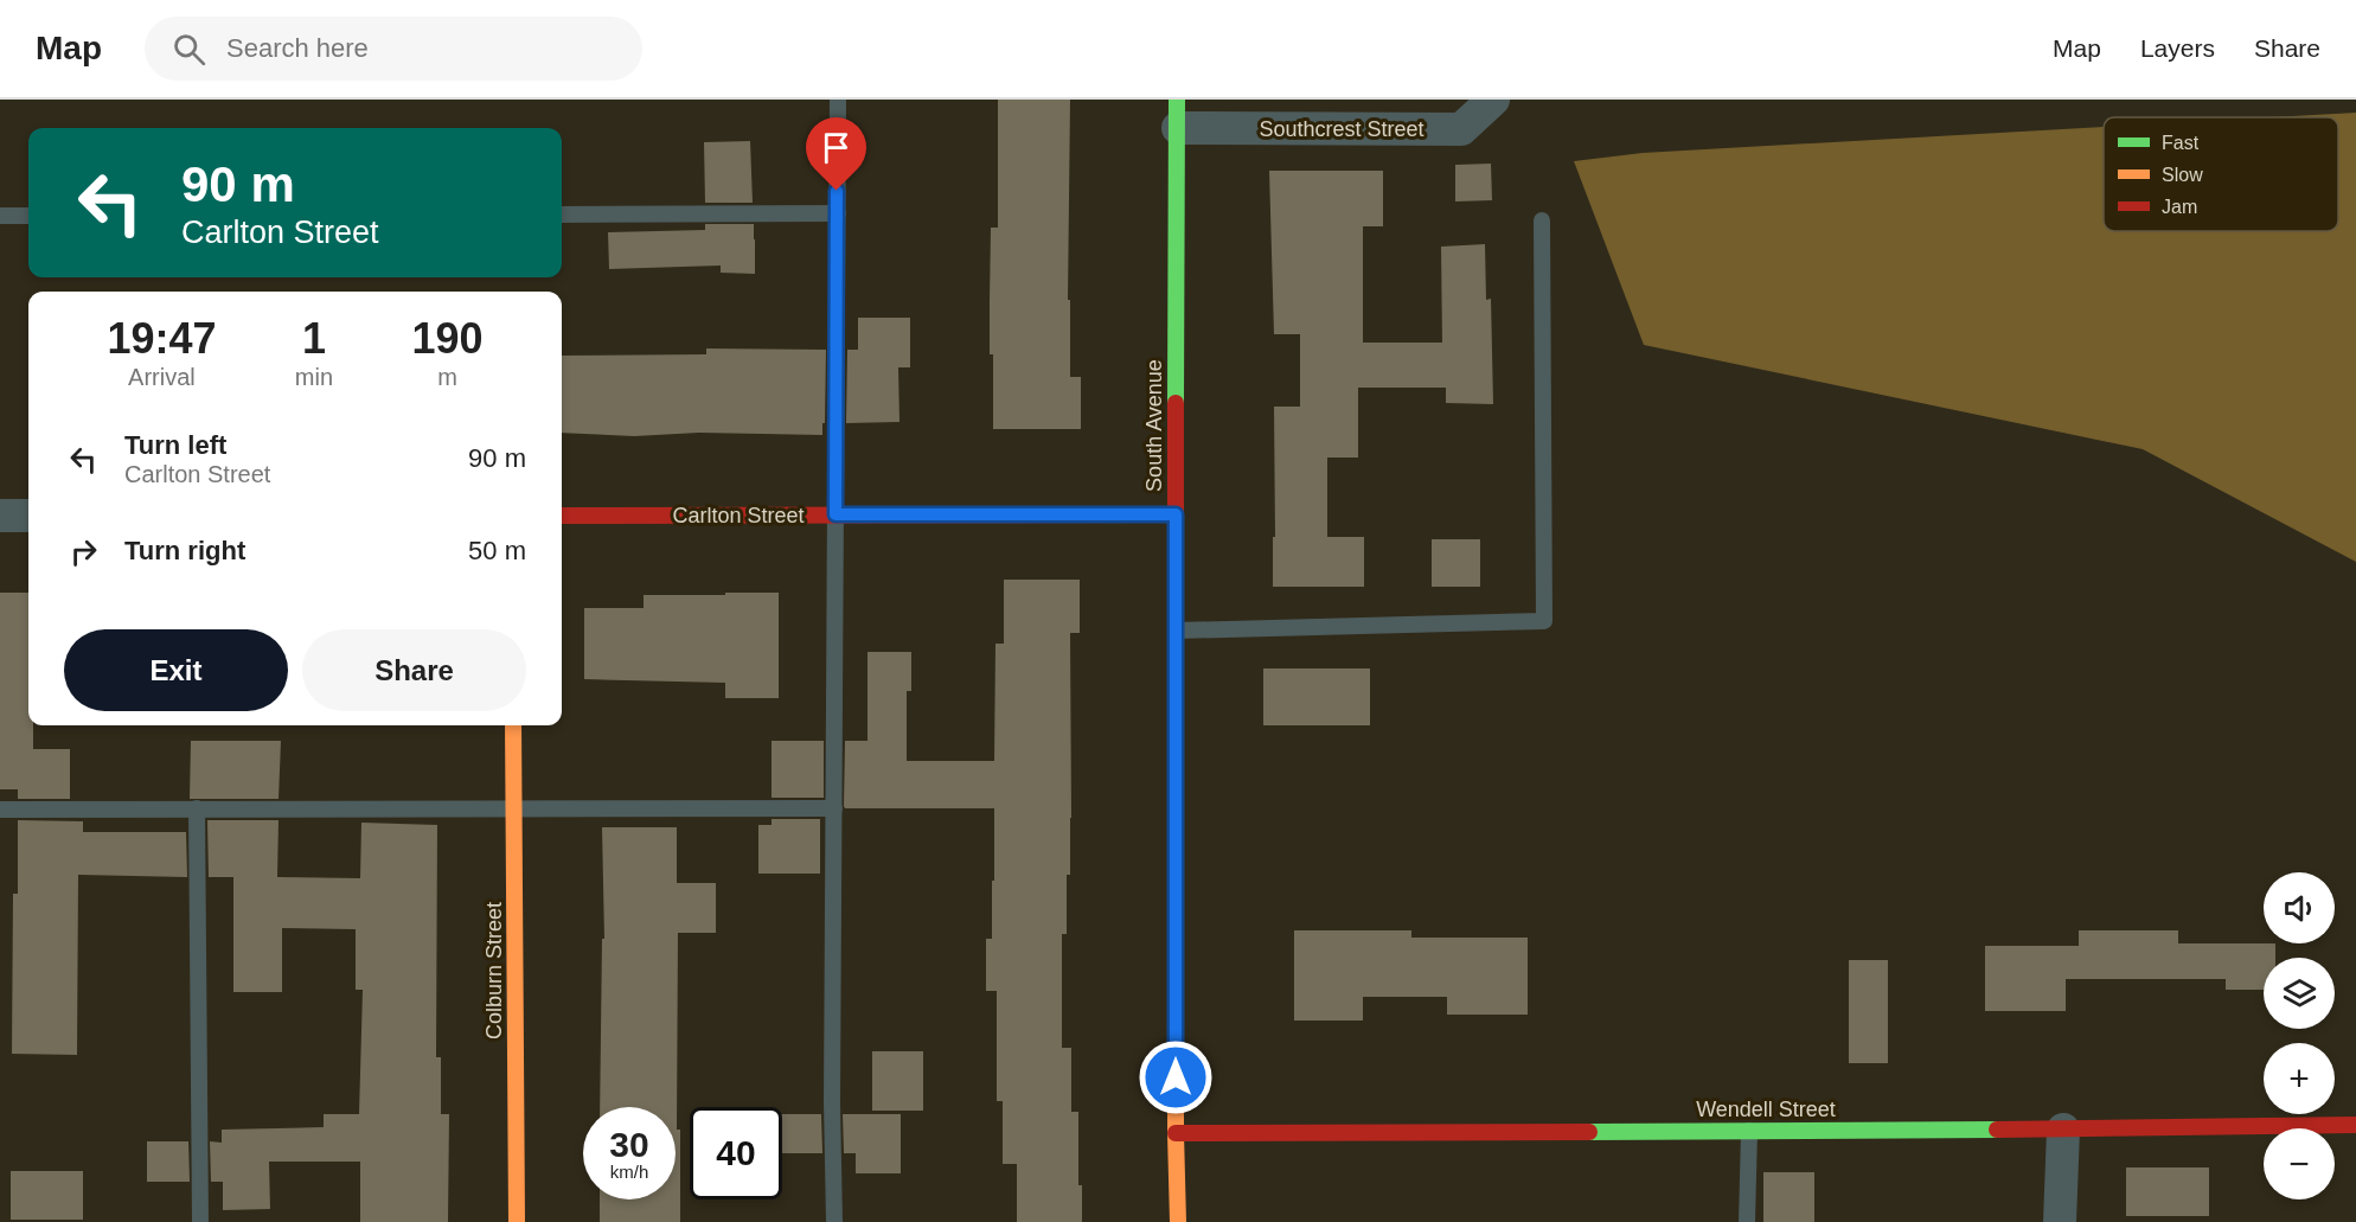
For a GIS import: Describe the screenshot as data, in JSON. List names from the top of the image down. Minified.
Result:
{"streets":{"street":["Southcrest Street","South Avenue","Carlton Street","Colburn Street","Wendell Street"]},"crossings":[["Southcrest Street","South Avenue"],["South Avenue","Carlton Street"],["South Avenue","Wendell Street"]],"legend":["Fast","Slow","Jam"],"page":{"header":"Map","search":"Search here","nav":["Map","Layers","Share"],"turn":["90 m","Carlton Street"],"eta":["19:47","Arrival","1","min","190","m"],"list":[{"name":"Turn left","note":"Carlton Street","value":"90 m"},{"name":"Turn right","value":"50 m"}],"buttons":["Exit","Share"],"map_buttons":["+","−"],"speed":"30 km/h","limit":"40"}}
